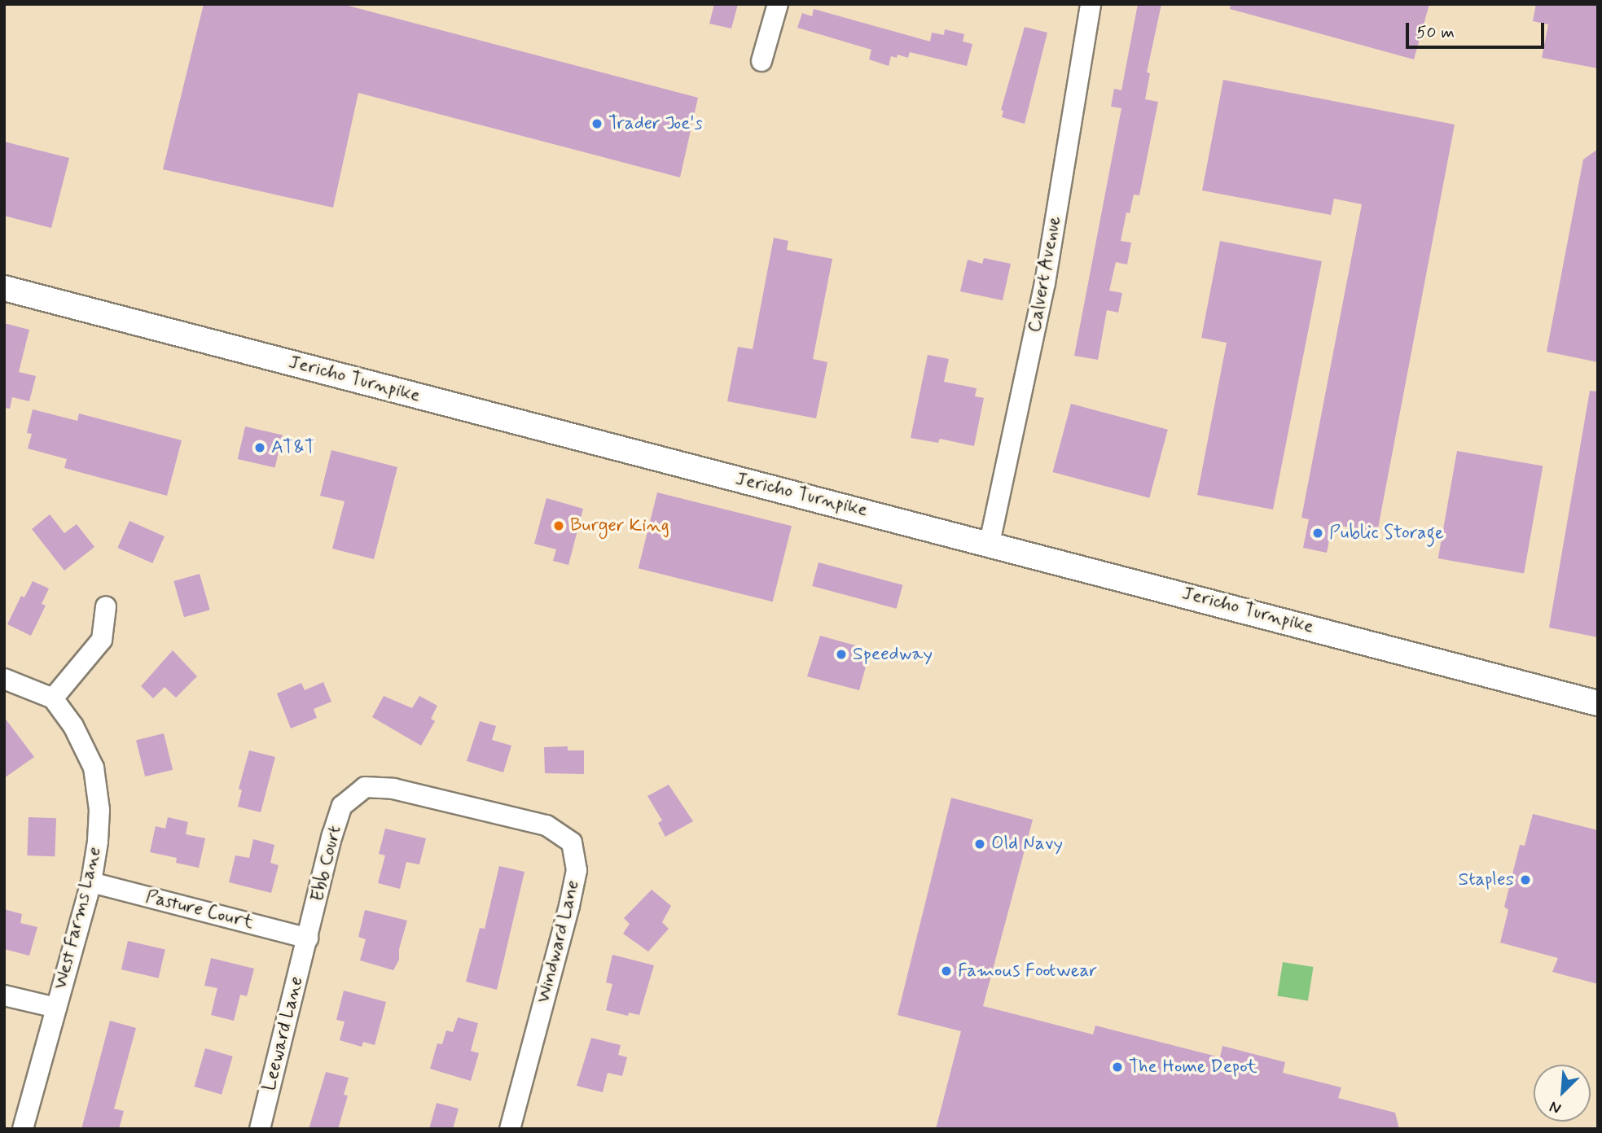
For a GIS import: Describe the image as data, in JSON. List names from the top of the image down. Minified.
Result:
{"streets":{"main road":["Jericho Turnpike"],"street":["Calvert Avenue","Ebb Court","Pasture Court","West Farms Lane","Windward Lane","Leeward Lane"]},"crossings":[["Calvert Avenue","Jericho Turnpike"],["Ebb Court","Pasture Court"],["Ebb Court","Windward Lane"],["Ebb Court","Leeward Lane"],["Pasture Court","West Farms Lane"],["Pasture Court","Leeward Lane"]],"places":["Trader Joe's","AT&T","Burger King","Public Storage","Speedway","Old Navy","Staples","Famous Footwear","The Home Depot"],"scale_bar":"50 m","north":"bottom left"}
